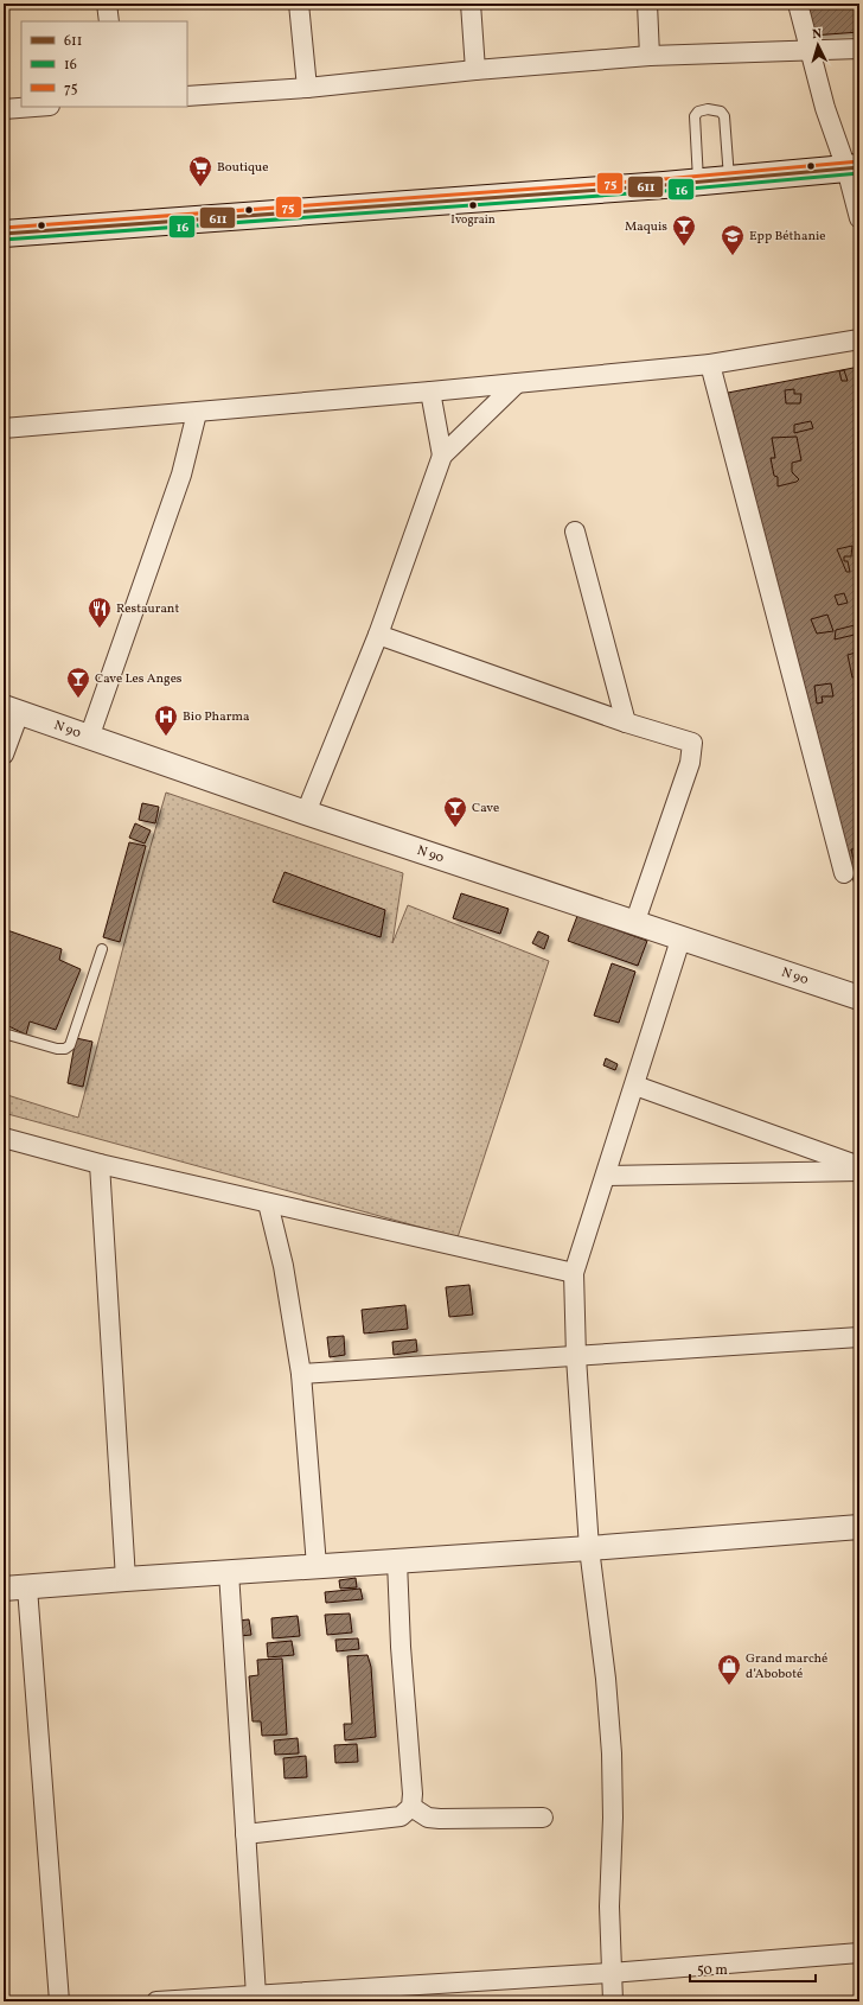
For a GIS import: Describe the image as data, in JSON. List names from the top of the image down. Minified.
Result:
{"streets":{"street":["N 90"]},"places":{"supermarket":["Boutique"],"other":["Ivograin"],"bar":["Maquis","Cave Les Anges","Cave"],"school or university":["Epp Béthanie"],"restaurant":["Restaurant"],"hospital":["Bio Pharma"],"shop":["Grand marché d’Aboboté"]},"lines":["transit line 75","transit line 611","transit line 16"],"legend":["611","16","75"],"scale_bar":"50 m","north":"top"}
